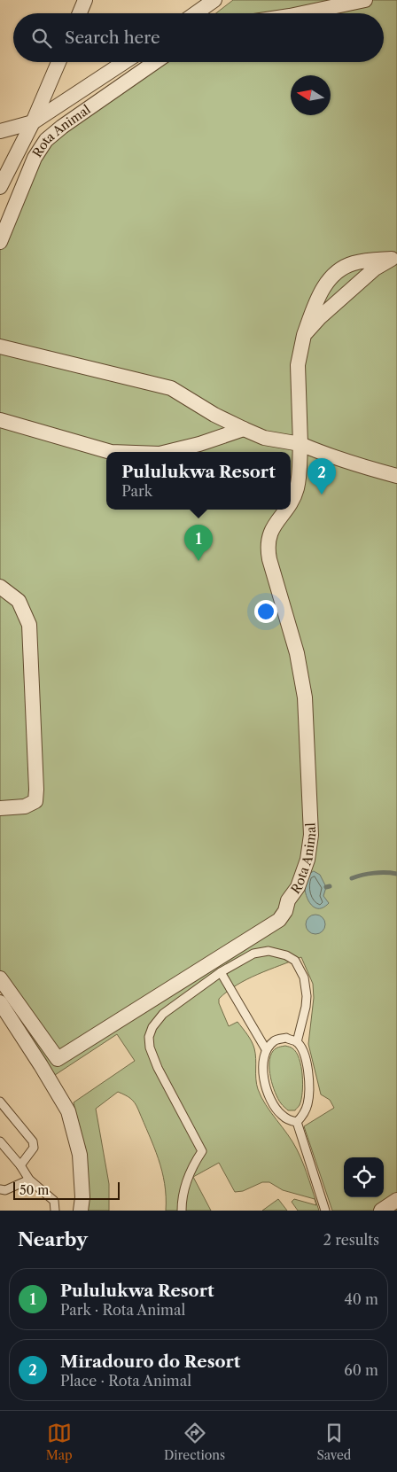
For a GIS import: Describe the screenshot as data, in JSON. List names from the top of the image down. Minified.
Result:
{"streets":{"street":["Rota Animal"]},"scale_bar":"50 m","north":"left","page":{"search":"Search here","popup":["Pululukwa Resort","Park"],"pins":["2","1"],"scale":"50 m","heading":["Nearby","2 results"],"list":[{"mark":"1","name":"Pululukwa Resort","note":"Park · Rota Animal","value":"40 m"},{"mark":"2","name":"Miradouro do Resort","note":"Place · Rota Animal","value":"60 m"}],"nav":["Map","Directions","Saved"]}}
